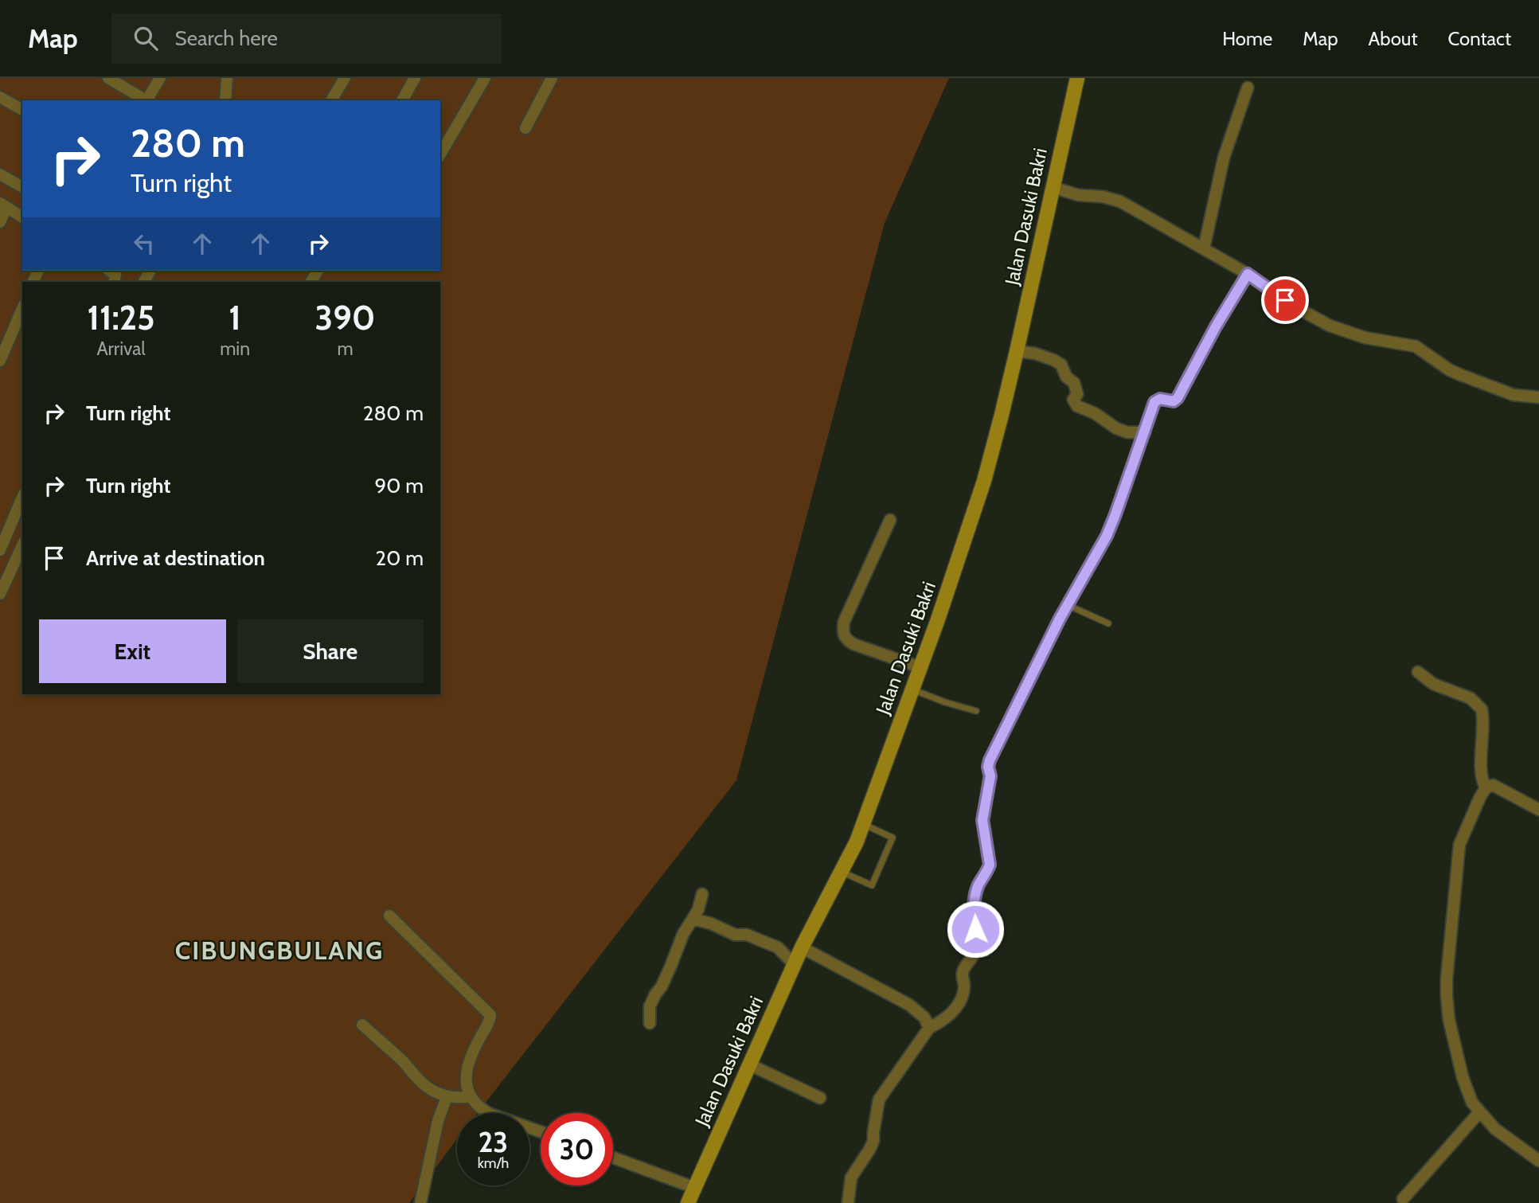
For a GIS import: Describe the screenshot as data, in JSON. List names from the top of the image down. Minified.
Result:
{"streets":{"main road":["Jalan Dasuki Bakri"]},"districts":["CIBUNGBULANG"],"page":{"header":"Map","search":"Search here","nav":["Home","Map","About","Contact"],"turn":["280 m","Turn right"],"eta":["11:25","Arrival","1","min","390","m"],"list":[{"name":"Turn right","value":"280 m"},{"name":"Turn right","value":"90 m"},{"name":"Arrive at destination","value":"20 m"}],"buttons":["Exit","Share"],"speed":"23 km/h","limit":"30"}}
